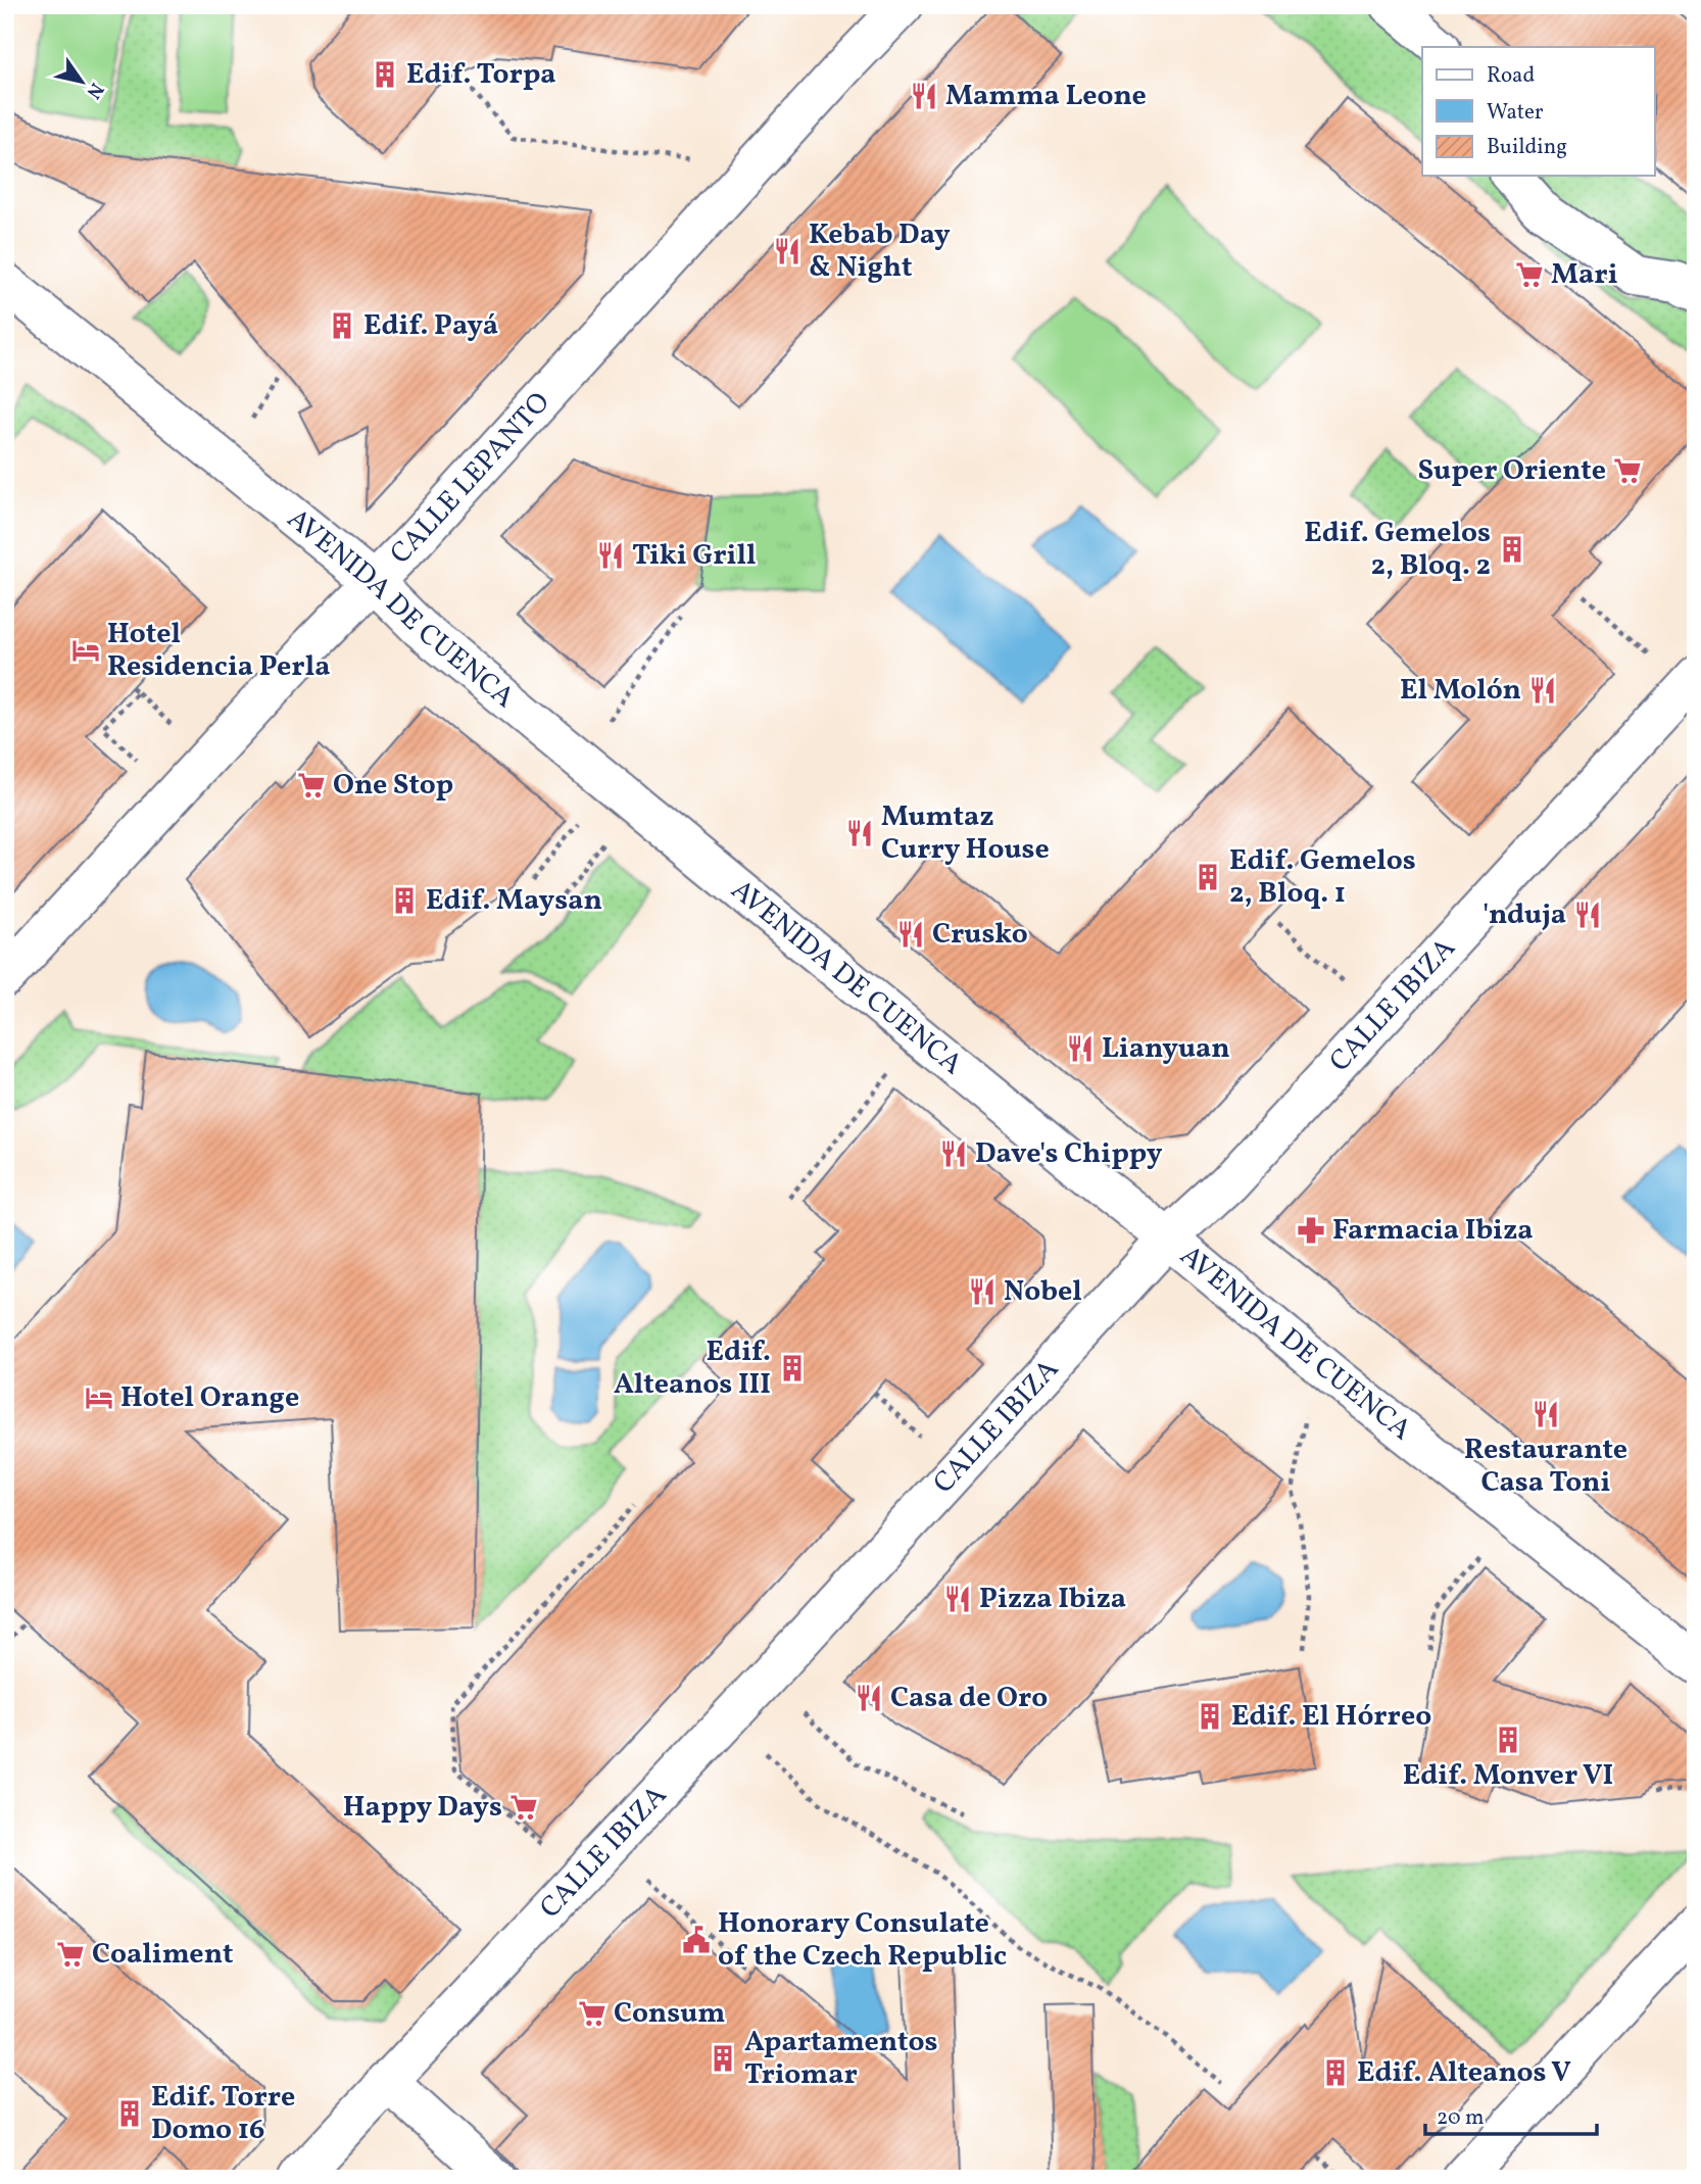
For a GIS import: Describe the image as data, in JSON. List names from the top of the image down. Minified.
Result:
{"streets":{"street":["CALLE LEPANTO","AVENIDA DE CUENCA","CALLE IBIZA"]},"crossings":[["CALLE LEPANTO","AVENIDA DE CUENCA"],["AVENIDA DE CUENCA","CALLE IBIZA"]],"places":{"building":["Edif. Torpa","Edif. Payá","Edif. Gemelos 2, Bloq. 2","Edif. Gemelos 2, Bloq. 1","Edif. Maysan","Edif. Alteanos III","Edif. El Hórreo","Edif. Monver VI","Apartamentos Triomar","Edif. Alteanos V","Edif. Torre Domo 16"],"restaurant":["Mamma Leone","Kebab Day & Night","Tiki Grill","El Molón","Mumtaz Curry House","'nduja","Crusko","Lianyuan","Dave's Chippy","Nobel","Restaurante Casa Toni","Pizza Ibiza","Casa de Oro"],"supermarket":["Mari","Super Oriente","One Stop","Happy Days","Coaliment","Consum"],"hotel":["Hotel Residencia Perla","Hotel Orange"],"pharmacy":["Farmacia Ibiza"],"public building":["Honorary Consulate of the Czech Republic"]},"legend":["Road","Water","Building"],"scale_bar":"20 m","north":"bottom right"}
